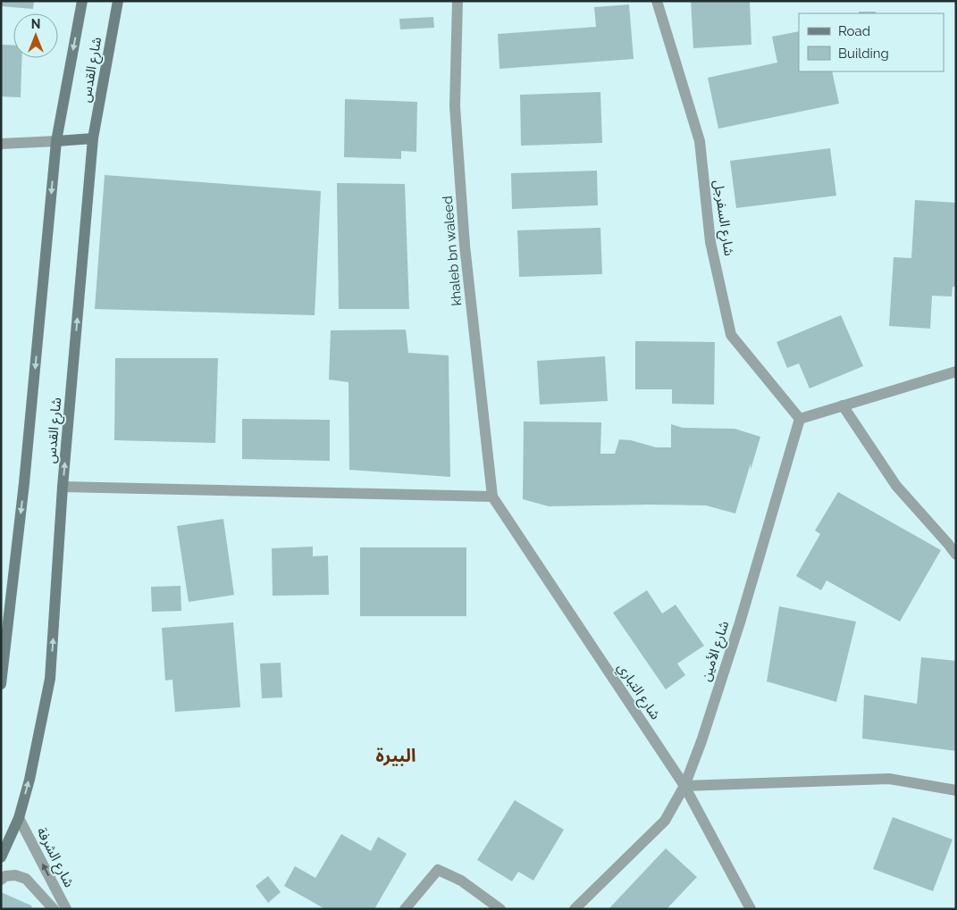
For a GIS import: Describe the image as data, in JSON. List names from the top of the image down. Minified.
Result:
{"streets":{"main road":["شارع القدس"],"street":["شارع السفرجل","khaleb bn waleed","شارع الأمين","شارع التباري","شارع الشرفة"]},"crossings":[["شارع القدس","شارع الشرفة"],["شارع السفرجل","شارع الأمين"],["khaleb bn waleed","شارع التباري"],["شارع الأمين","شارع التباري"]],"one_way":["شارع الشرفة"],"districts":["البيرة"],"legend":["Road","Building"],"north":"top"}
